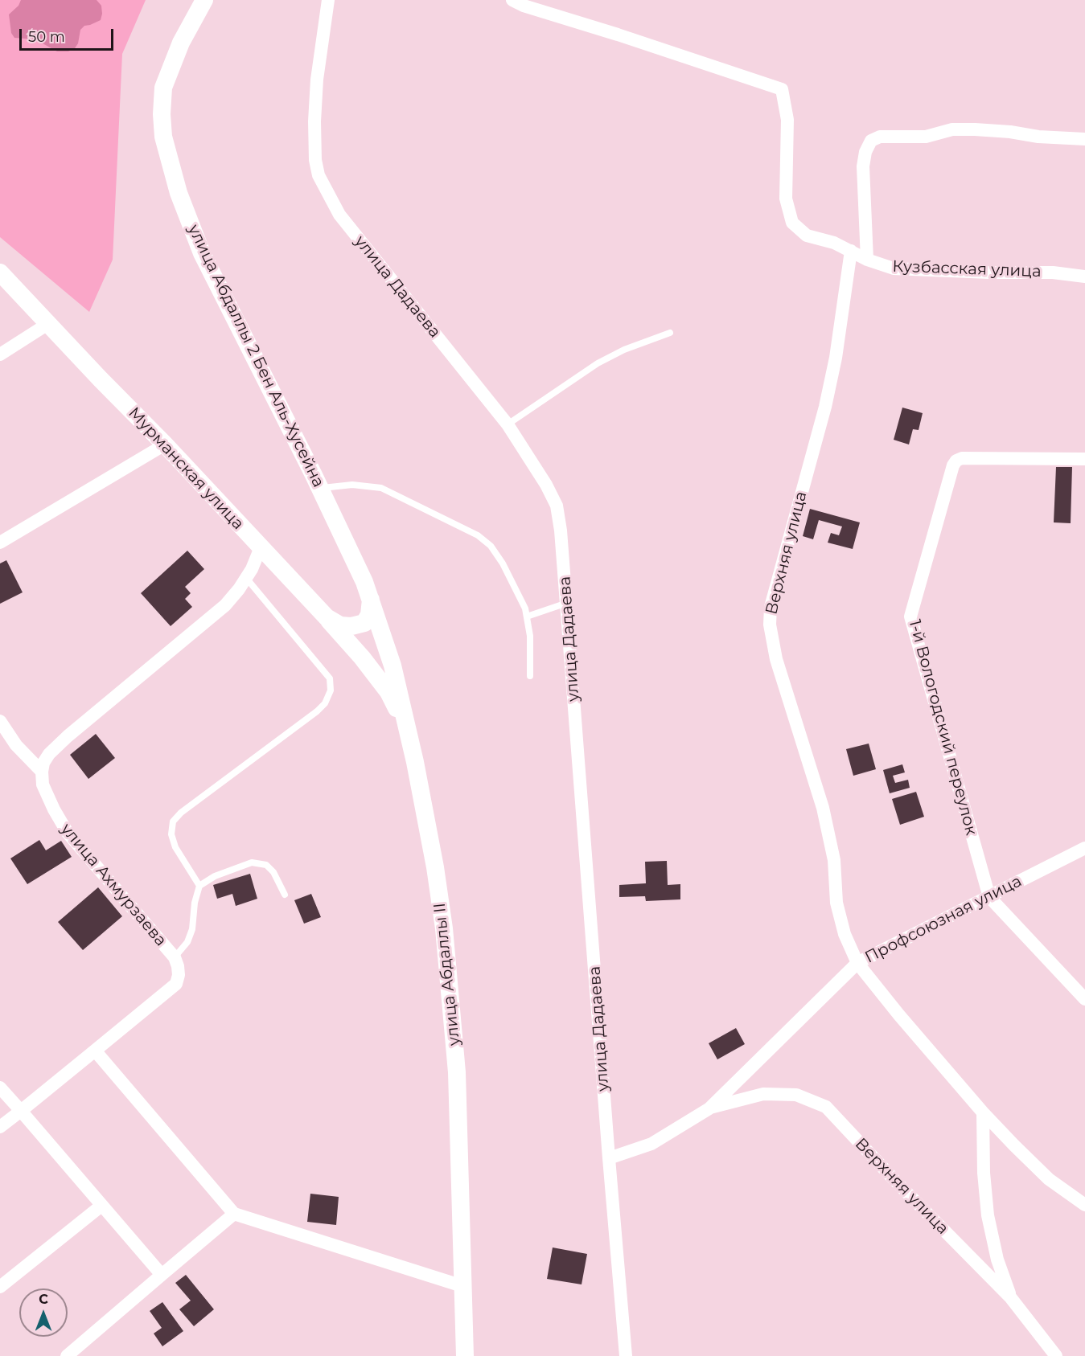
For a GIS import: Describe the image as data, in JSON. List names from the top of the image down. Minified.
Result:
{"streets":{"main road":["улица Абдаллы 2 Бен Аль-Хусейна","Мурманская улица","улица Абдаллы II"],"street":["Кузбасская улица","улица Дадаева","Верхняя улица","1-й Вологодский переулок","улица Ахмурзаева","Профсоюзная улица"]},"crossings":[["Кузбасская улица","Верхняя улица"],["улица Абдаллы 2 Бен Аль-Хусейна","Мурманская улица"],["улица Абдаллы 2 Бен Аль-Хусейна","улица Абдаллы II"],["Мурманская улица","улица Абдаллы II"],["Верхняя улица","Профсоюзная улица"],["1-й Вологодский переулок","Профсоюзная улица"]],"scale_bar":"50 m","north":"top"}
